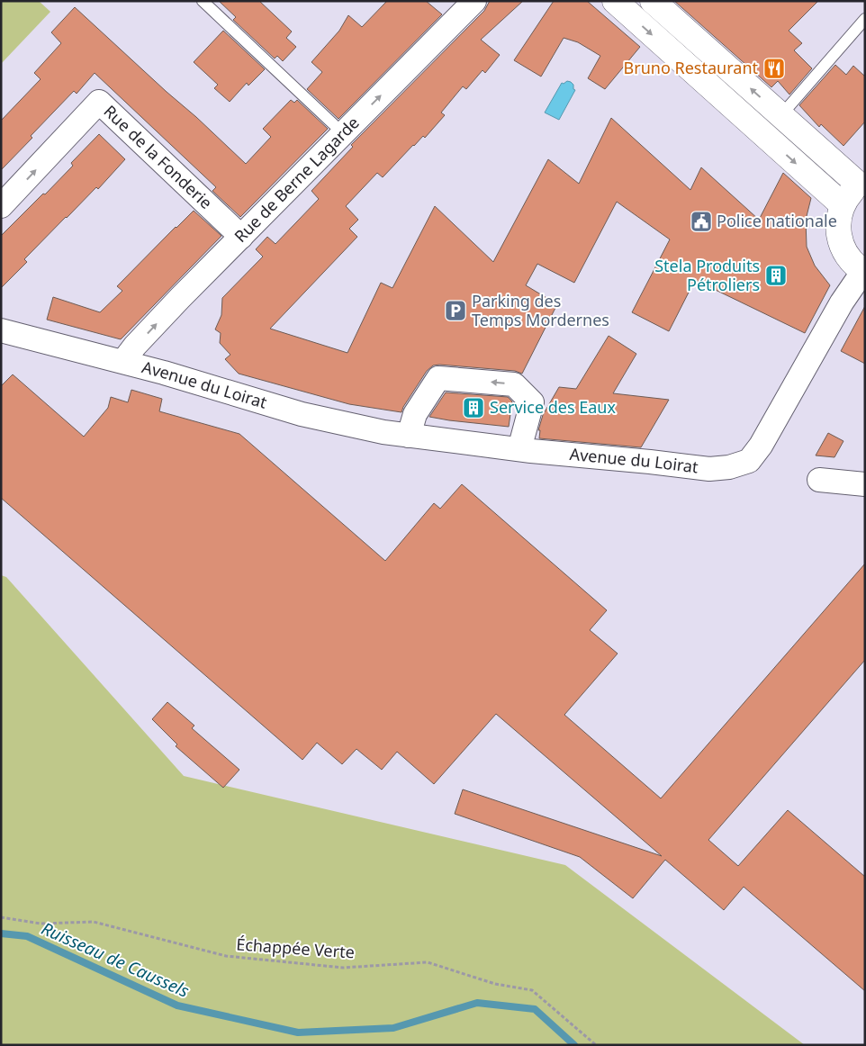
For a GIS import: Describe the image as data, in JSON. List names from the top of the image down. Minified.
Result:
{"streets":{"street":["Rue de la Fonderie","Rue de Berne Lagarde","Avenue du Loirat"],"path":["Échappée Verte"]},"crossings":[["Rue de la Fonderie","Rue de Berne Lagarde"],["Rue de Berne Lagarde","Avenue du Loirat"]],"one_way":["Rue de Berne Lagarde"],"water":["Ruisseau de Caussels"],"places":{"restaurant":["Bruno Restaurant"],"public building":["Police nationale"],"building":["Stela Produits Pétroliers","Service des Eaux"],"parking":["Parking des Temps Mordernes"]}}
